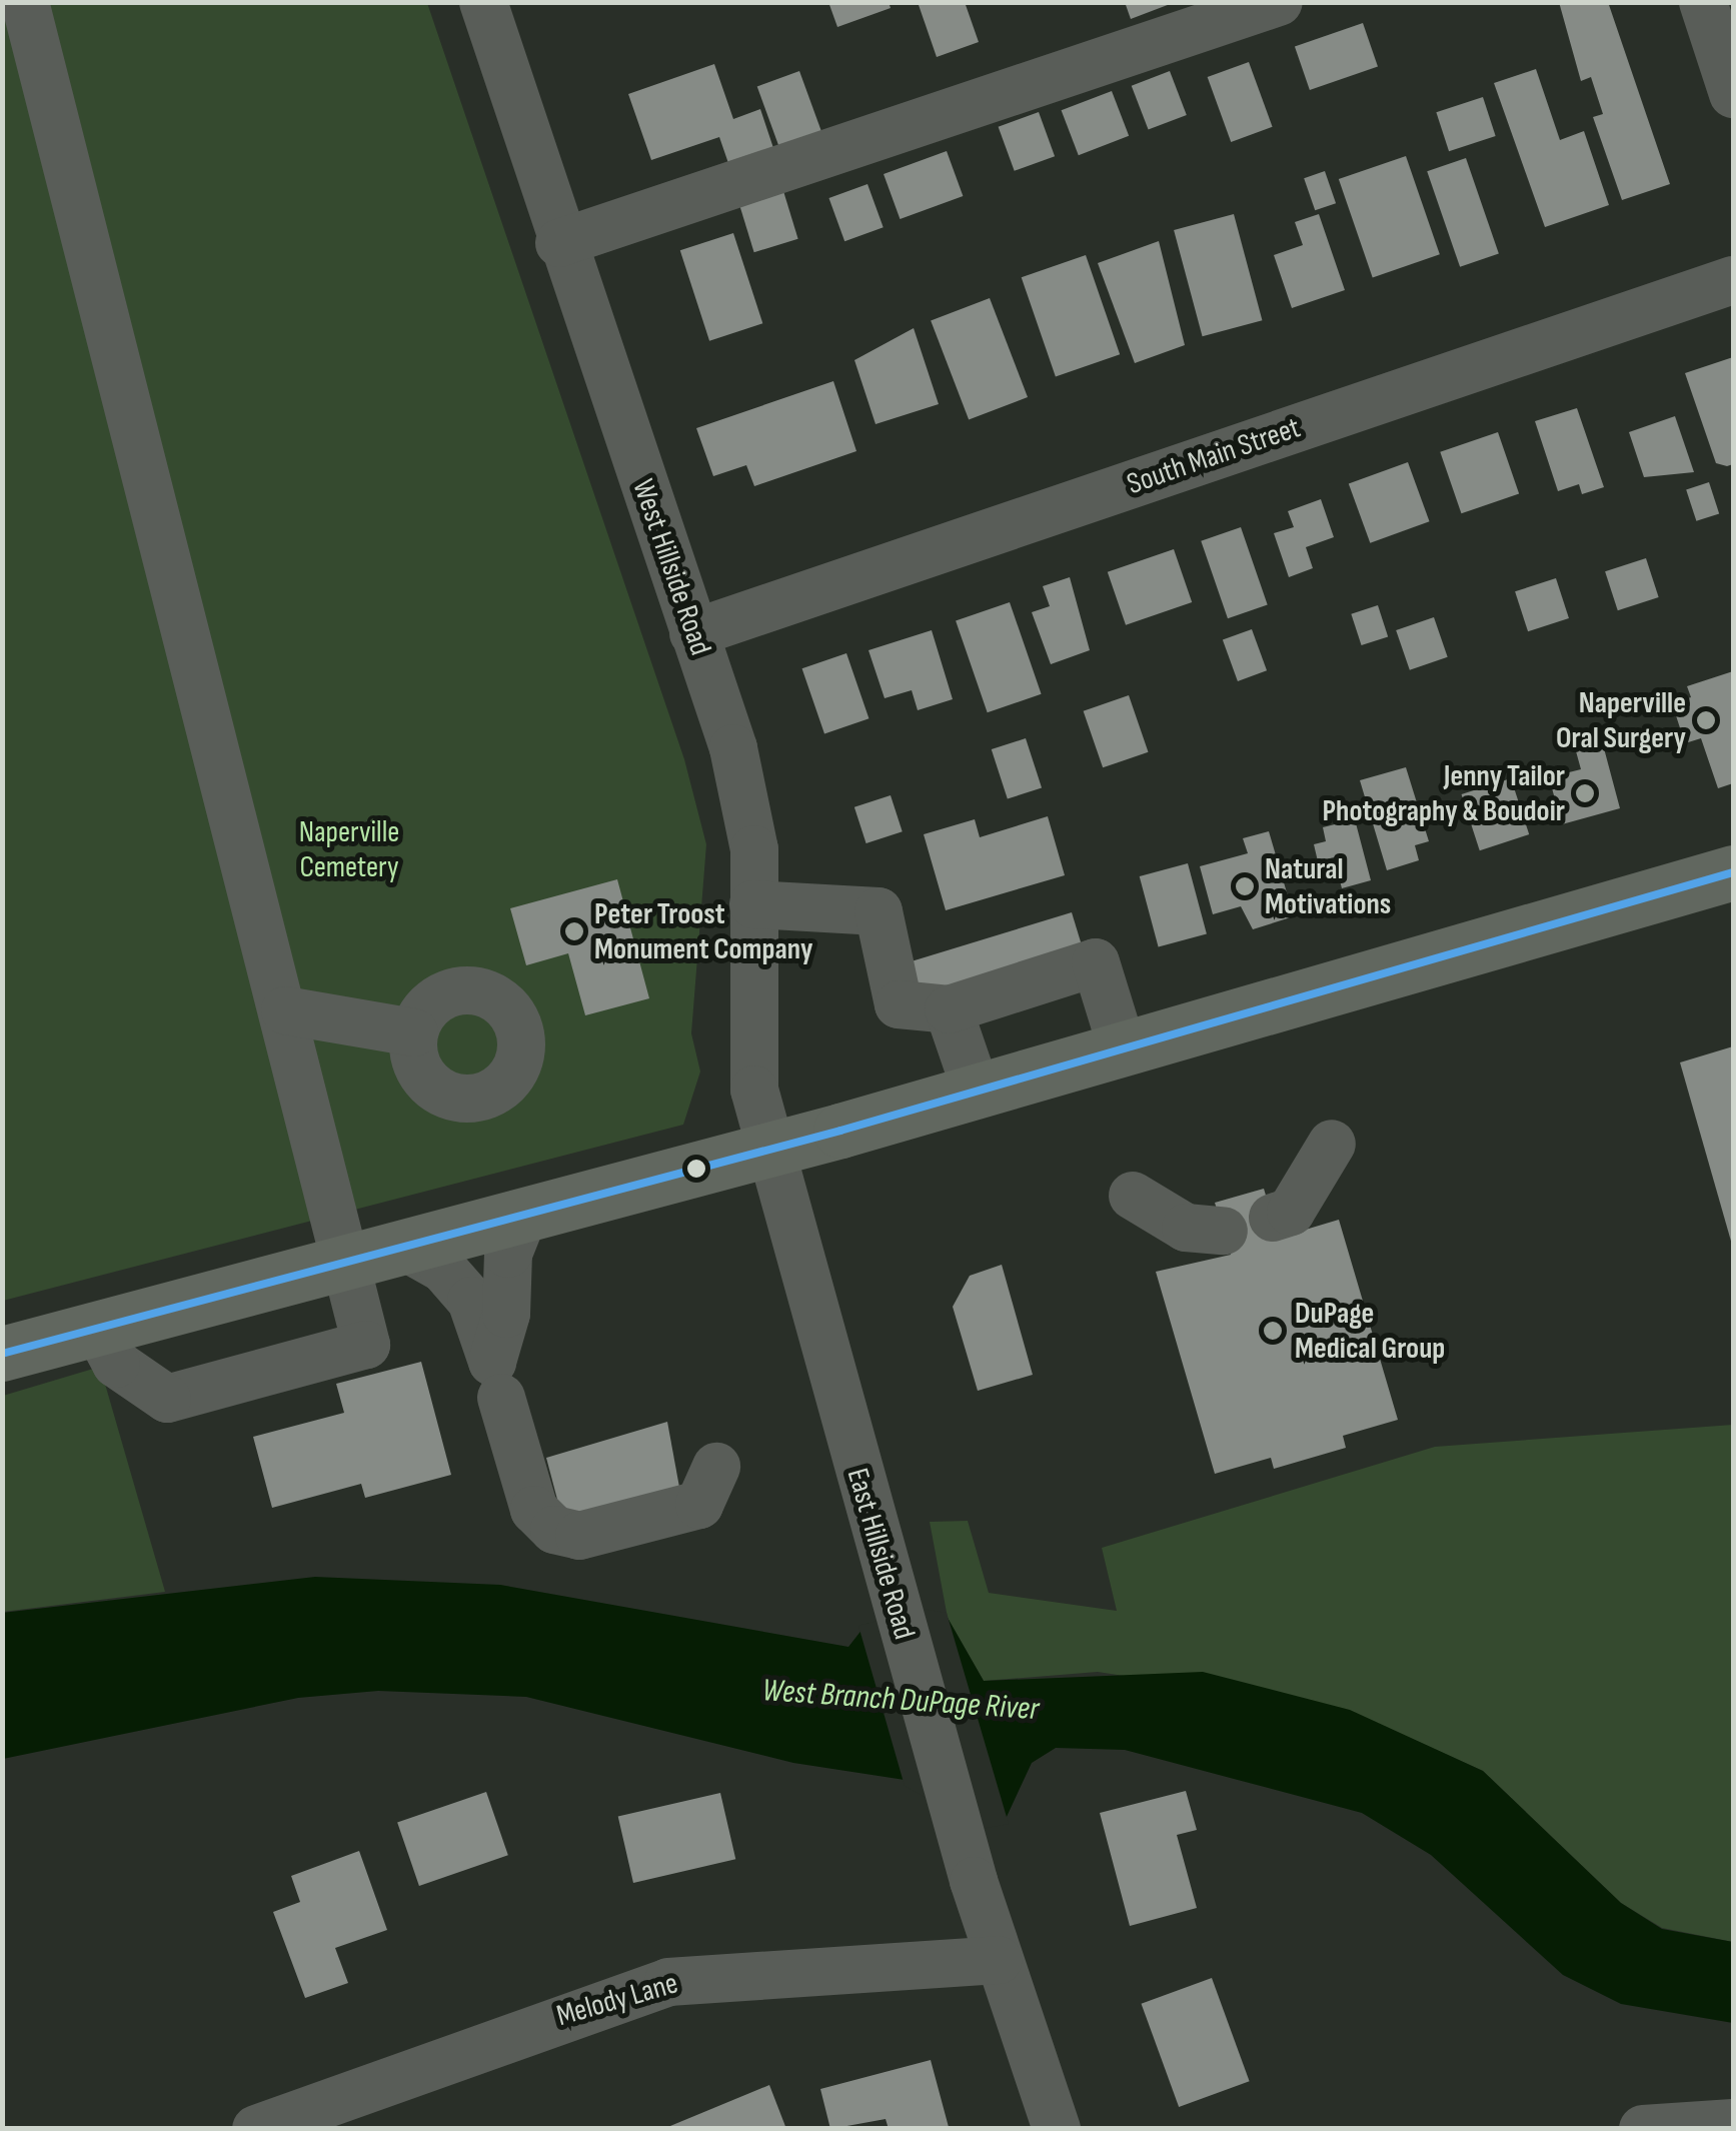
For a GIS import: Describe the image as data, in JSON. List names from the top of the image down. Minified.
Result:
{"streets":{"street":["South Main Street","West Hillside Road","East Hillside Road","Melody Lane"]},"crossings":[["South Main Street","West Hillside Road"],["West Hillside Road","East Hillside Road"],["East Hillside Road","Melody Lane"]],"water":["West Branch DuPage River"],"parks":["Naperville Cemetery"],"places":["Naperville Oral Surgery","Jenny Tailor Photography & Boudoir","Natural Motivations","Peter Troost Monument Company","DuPage Medical Group"]}
